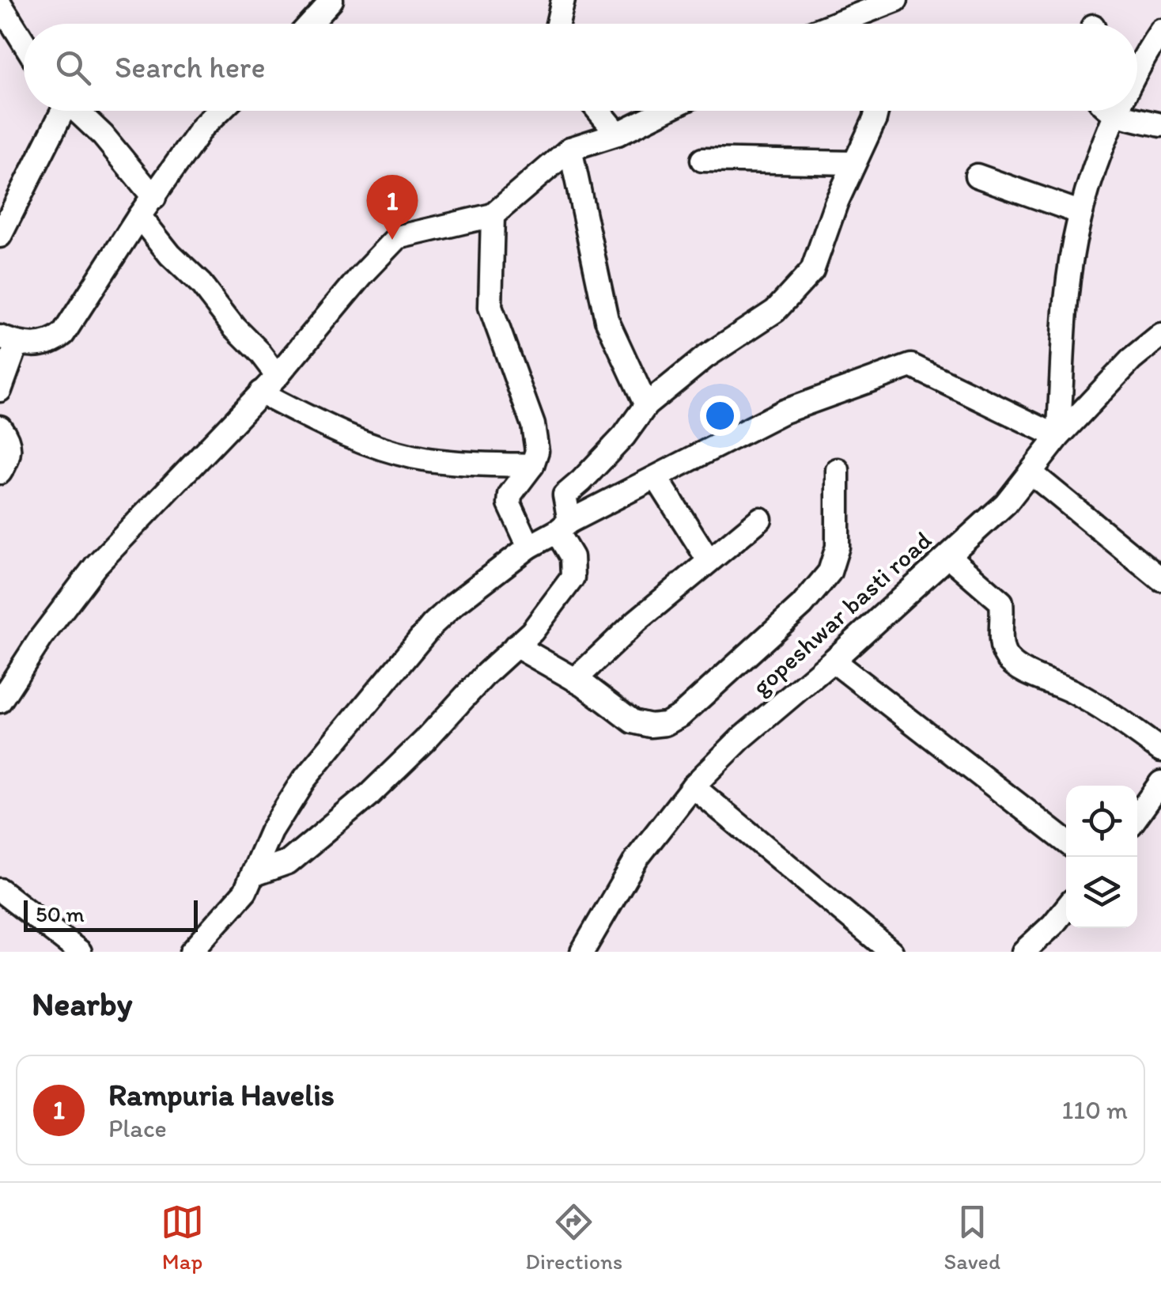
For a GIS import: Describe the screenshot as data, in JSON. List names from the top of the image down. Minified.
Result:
{"streets":{"street":["gopeshwar basti road"]},"scale_bar":"50 m","page":{"search":"Search here","pins":"1","scale":"50 m","heading":"Nearby","list":[{"mark":"1","name":"Rampuria Havelis","note":"Place","value":"110 m"}],"nav":["Map","Directions","Saved"]}}
